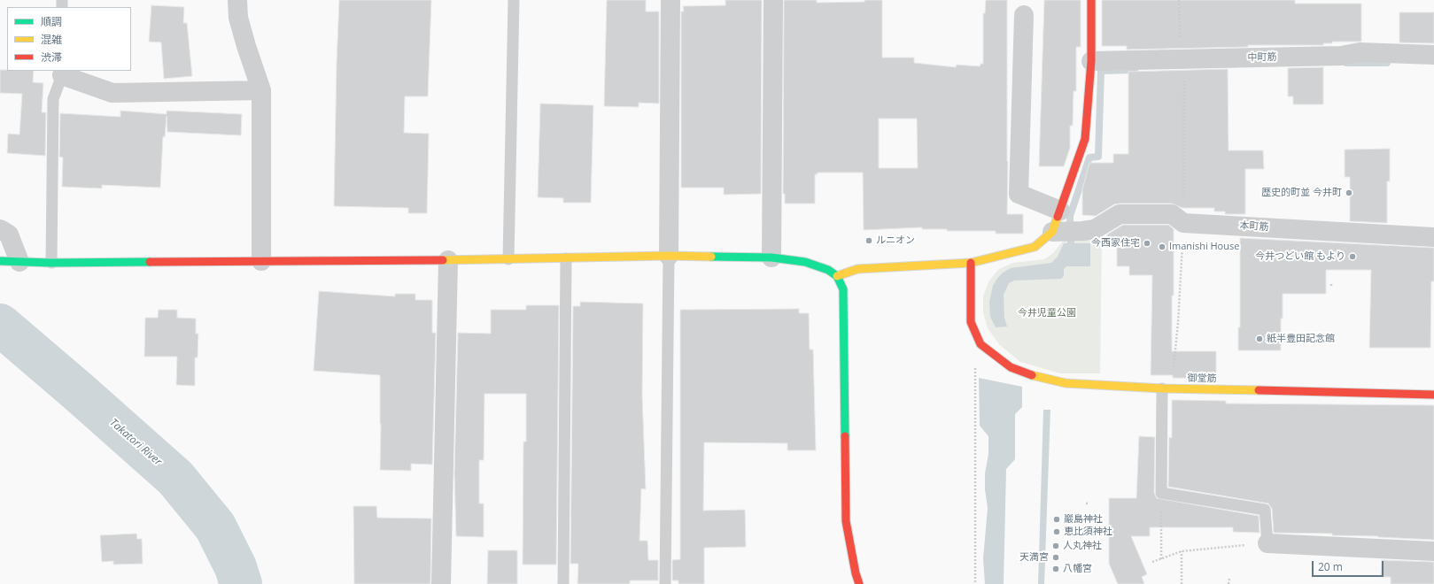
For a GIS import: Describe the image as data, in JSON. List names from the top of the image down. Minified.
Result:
{"streets":{"street":["中町筋","本町筋","御堂筋"]},"water":["Takatori River"],"parks":["今井児童公園"],"places":["歴史的町並 今井町","ルニオン","今西家住宅","Imanishi House","今井つどい館 もより","紙半豊田記念館","巖島神社","恵比須神社","人丸神社","天満宮","八幡宮"],"legend":["順調","混雑","渋滞"],"scale_bar":"20 m"}
